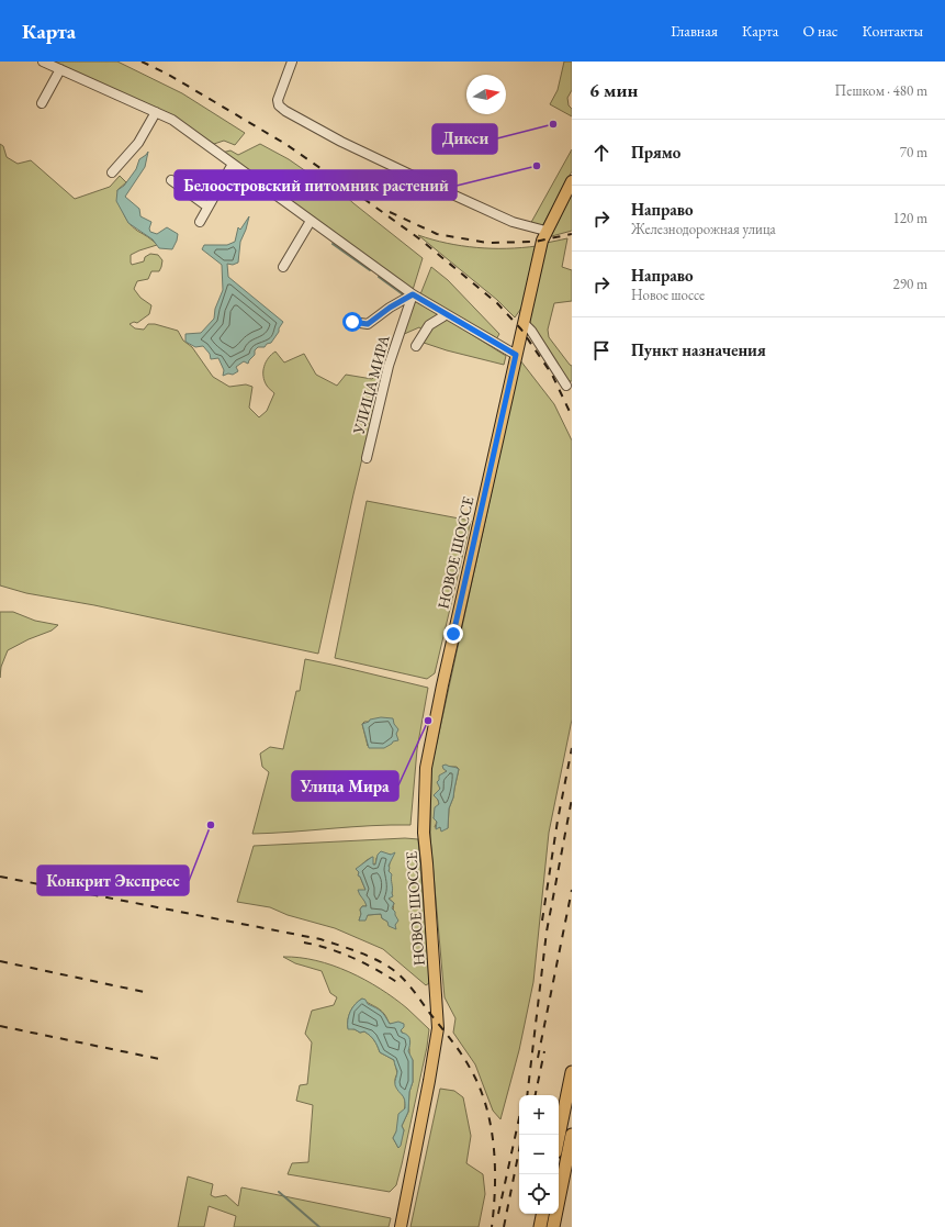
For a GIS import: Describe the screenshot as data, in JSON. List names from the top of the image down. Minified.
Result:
{"streets":{"main road":["НОВОЕ ШОССЕ"],"street":["УЛИЦА МИРА"]},"places":["Дикси","Белоостровский питомник растений","Улица Мира","Конкрит Экспресс"],"north":"right","page":{"header":"Карта","nav":["Главная","Карта","О нас","Контакты"],"heading":["6 мин","Пешком · 480 m"],"list":[["Прямо","70 m"],["Направо","Железнодорожная улица","120 m"],["Направо","Новое шоссе","290 m"],"Пункт назначения"],"map_buttons":["+","−"]}}
